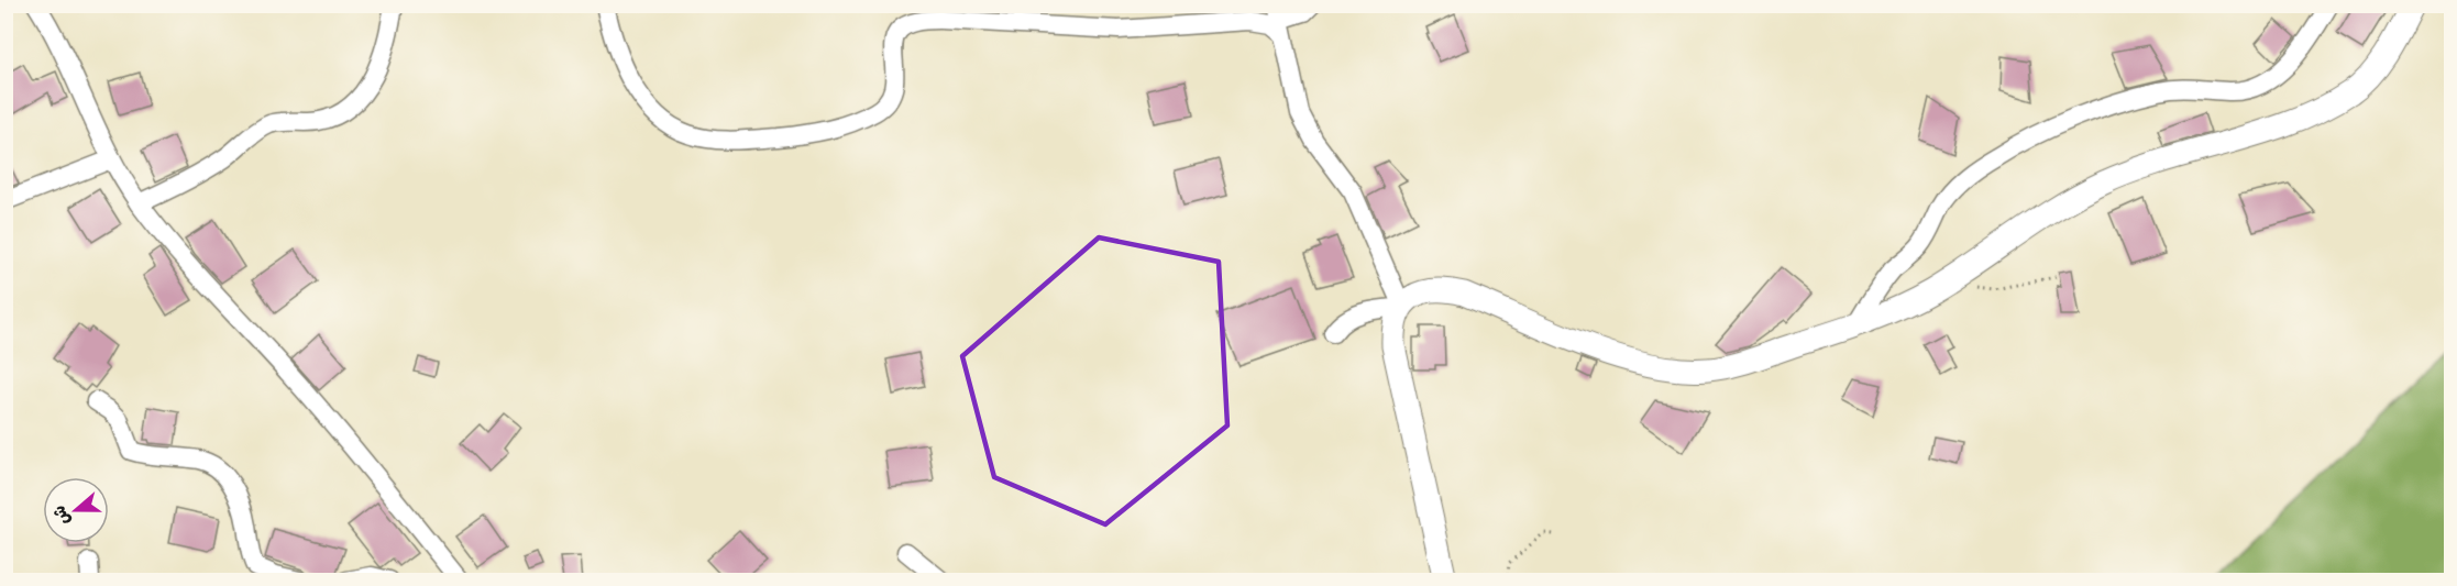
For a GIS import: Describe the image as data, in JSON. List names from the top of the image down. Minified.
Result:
{"north":"left"}
